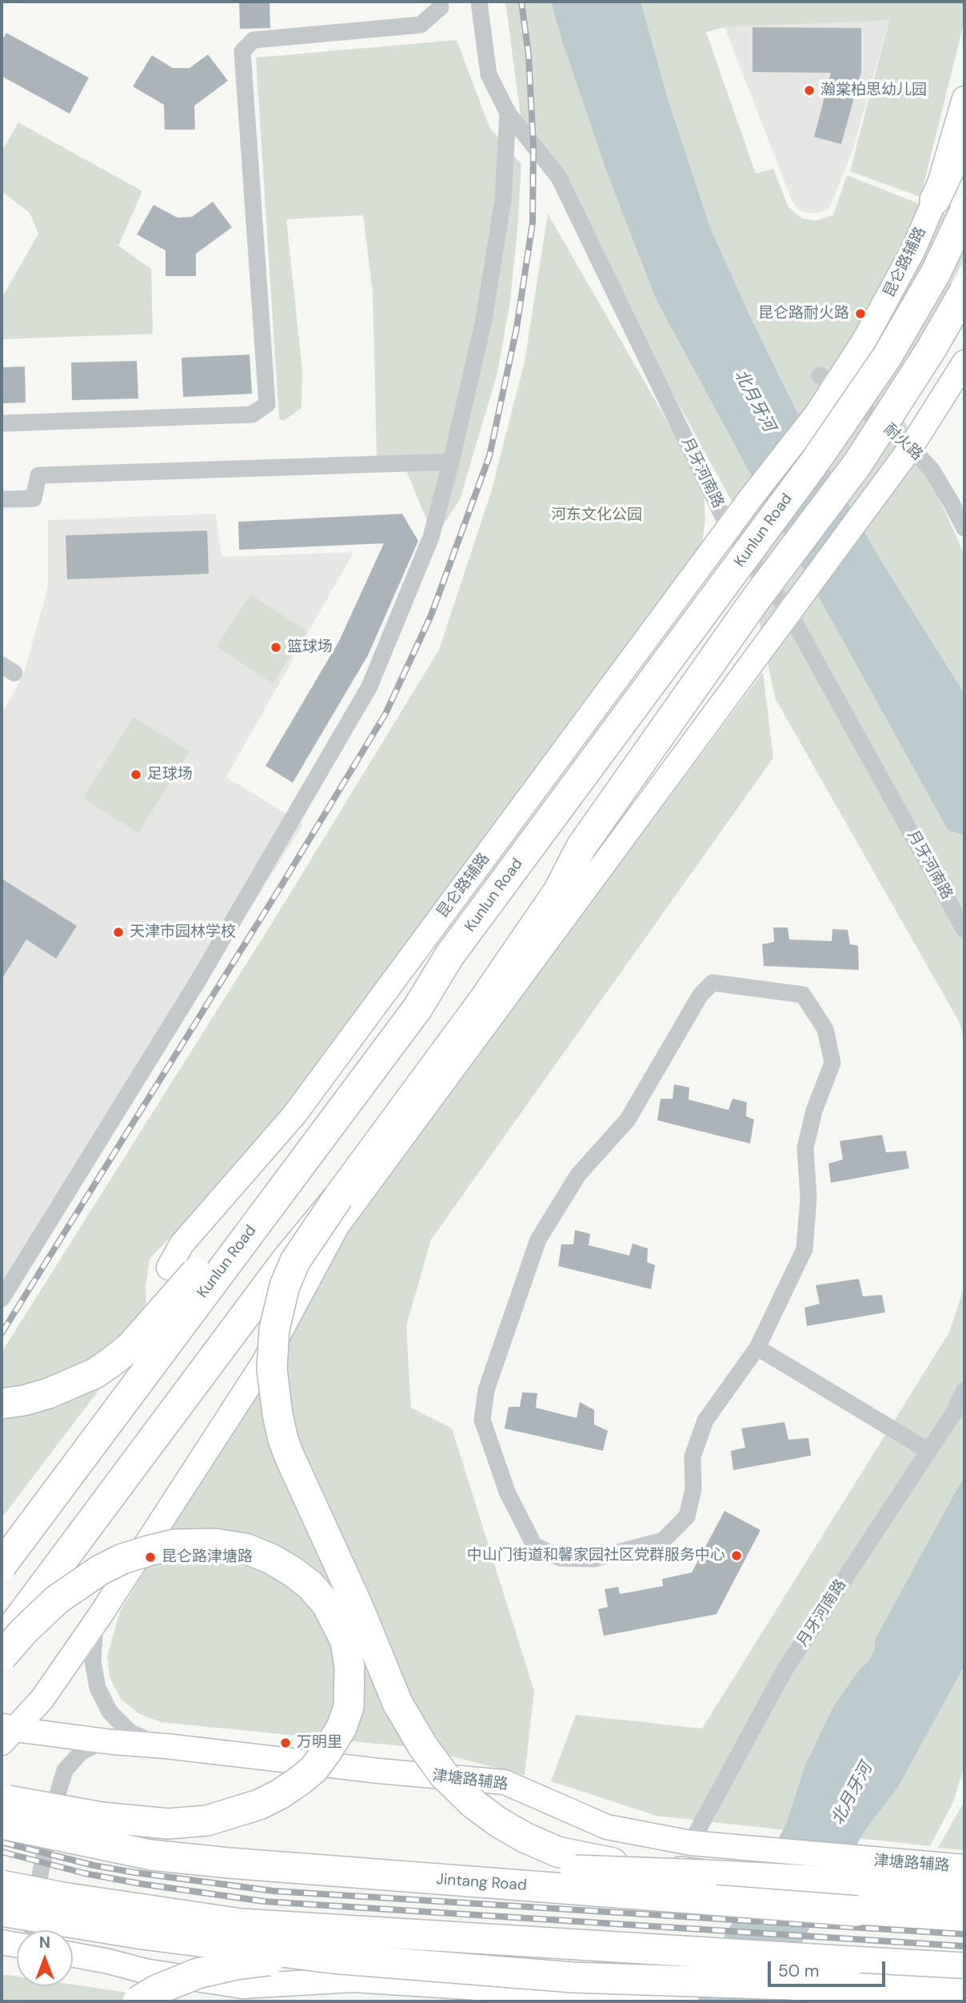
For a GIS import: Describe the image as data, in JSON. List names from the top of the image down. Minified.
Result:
{"streets":{"highway":["Kunlun Road","Jintang Road"],"main road":["昆仑路辅路","津塘路辅路"],"street":["耐火路","月牙河南路"]},"crossings":[["昆仑路辅路","耐火路"],["昆仑路辅路","月牙河南路"],["月牙河南路","津塘路辅路"]],"water":["北月牙河"],"parks":["河东文化公园"],"places":["瀚棠柏思幼儿园","昆仑路耐火路","篮球场","足球场","天津市园林学校","中山门街道和馨家园社区党群服务中心","昆仑路津塘路","万明里"],"scale_bar":"50 m","north":"top"}
